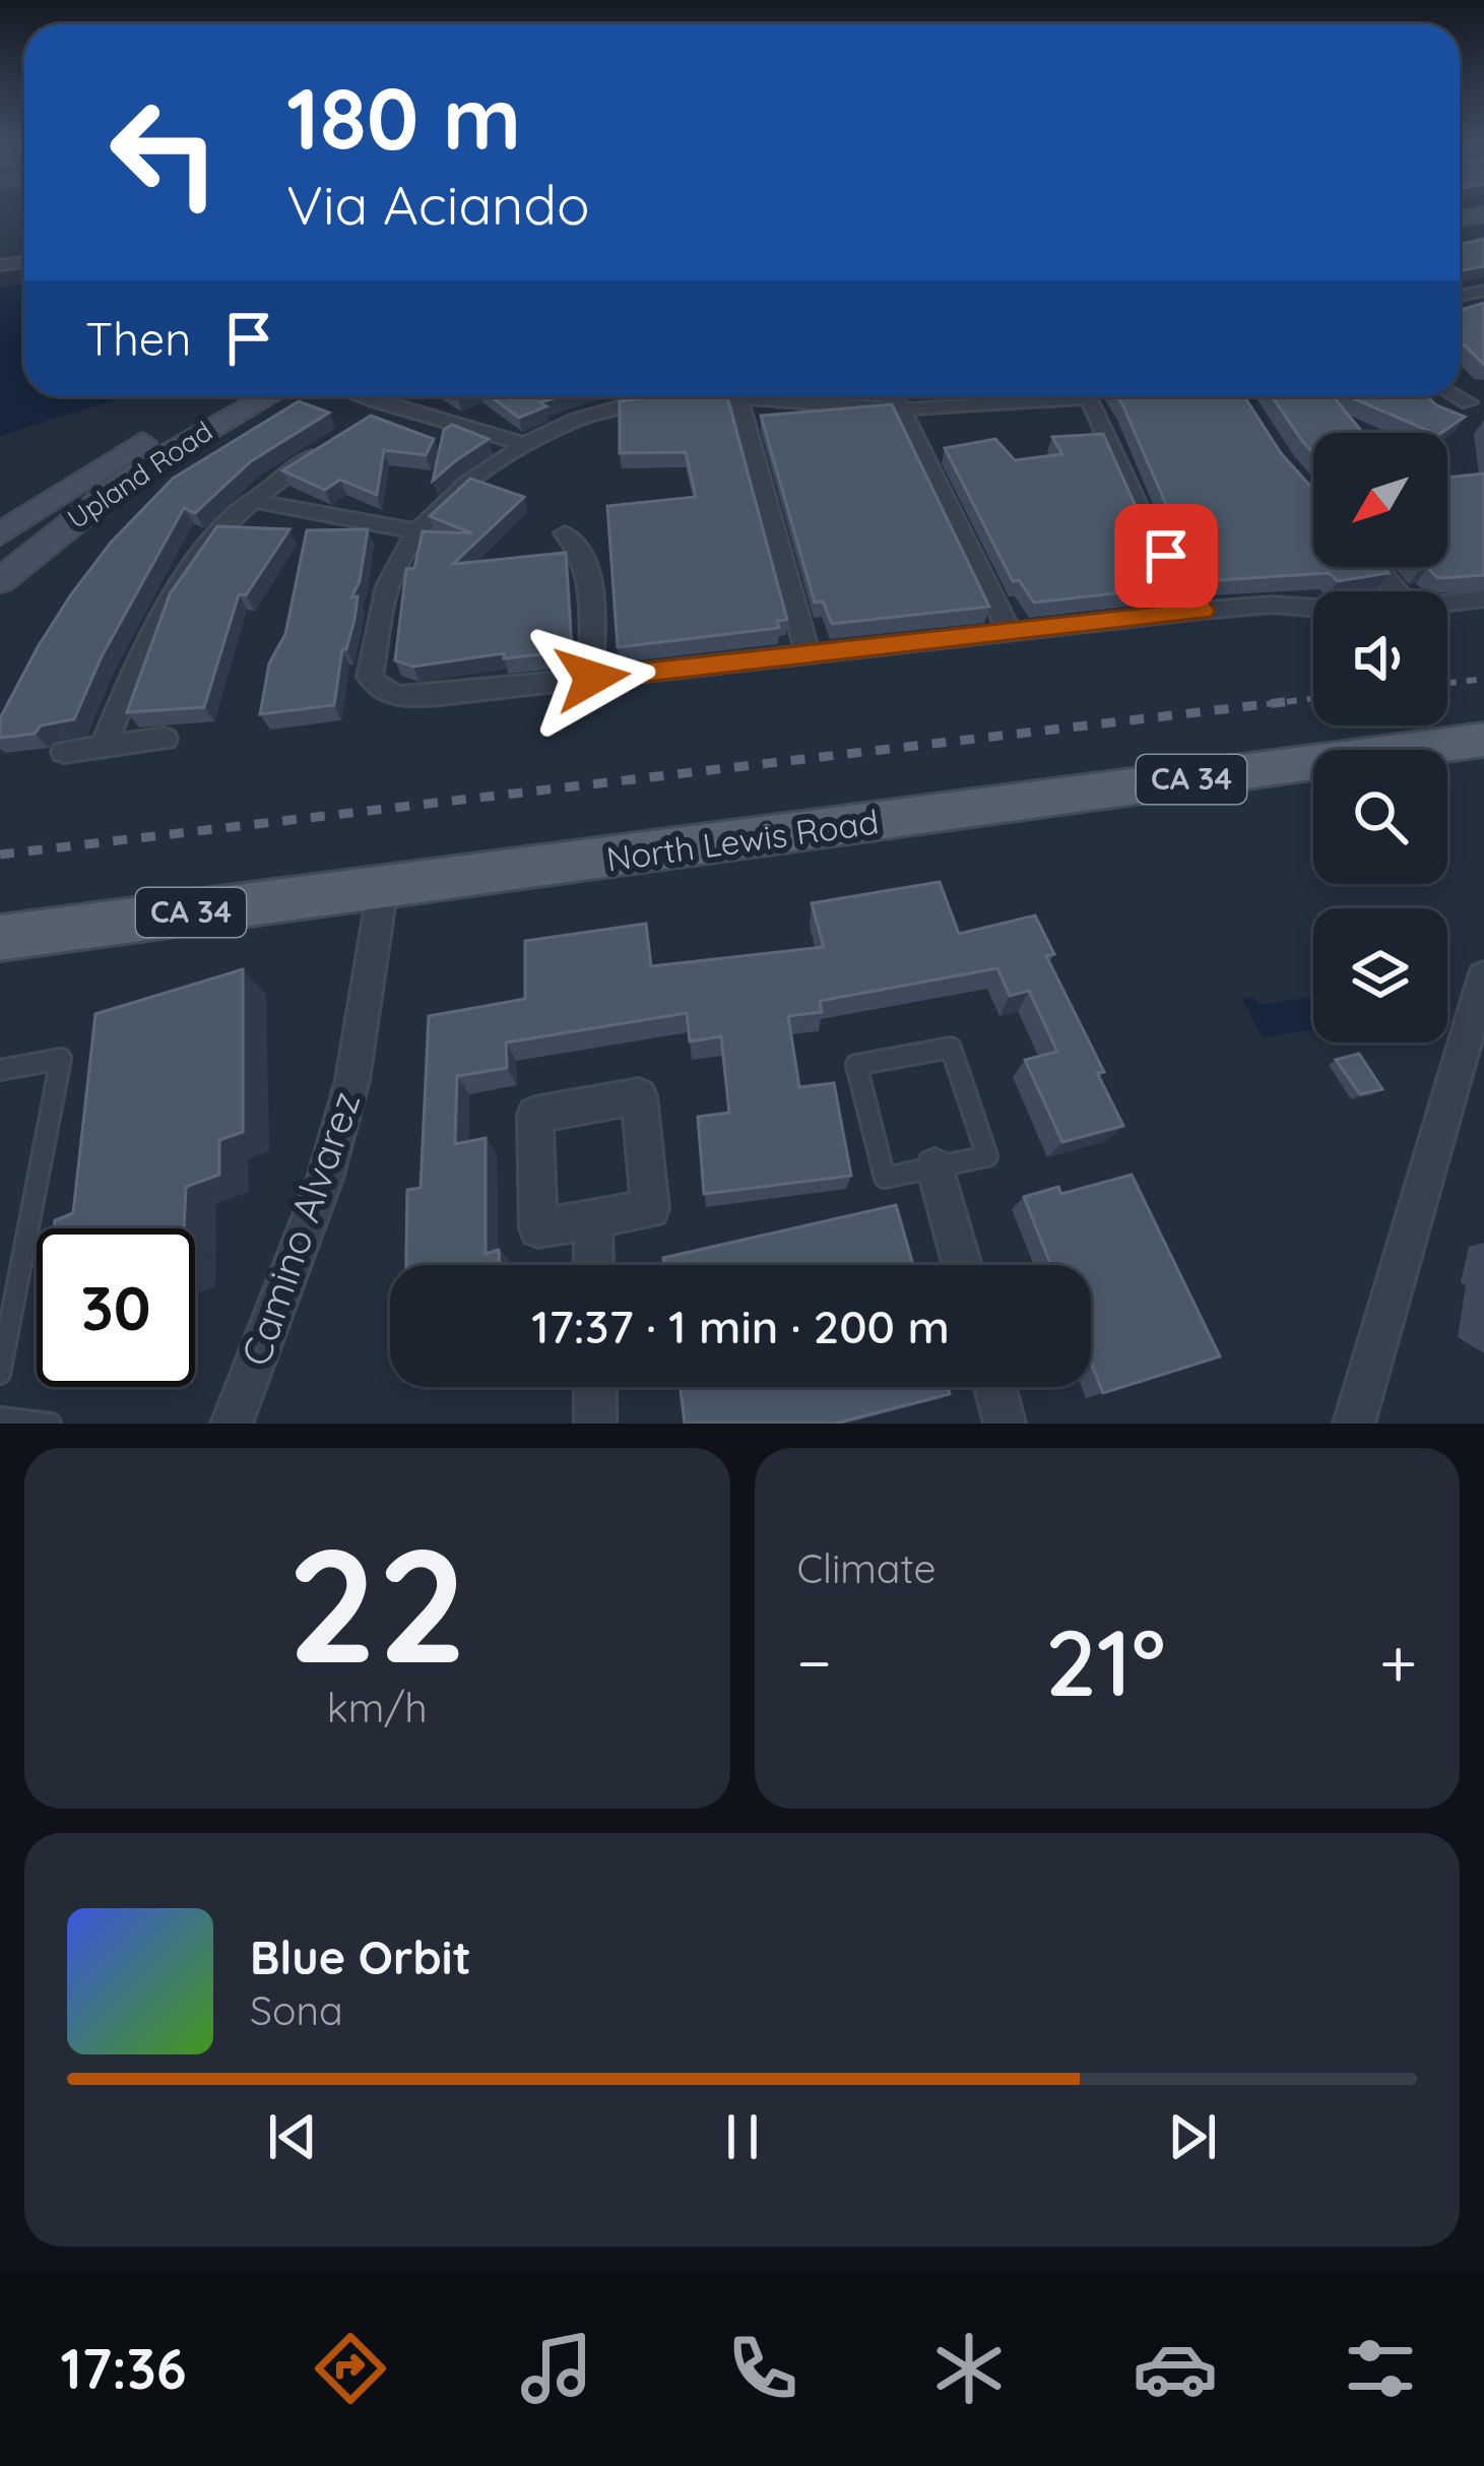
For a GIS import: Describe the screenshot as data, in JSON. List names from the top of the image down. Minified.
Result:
{"streets":{"main road":["Upland Road","CA 34","North Lewis Road"],"street":["Camino Alvarez"]},"crossings":[["North Lewis Road","Camino Alvarez"]],"north":"bottom left","page":{"turn":["180 m","Via Aciando"],"then":"Then","limit":"30","trip":"17:37 · 1 min · 200 m","tile":[["22","km/h"],"Climate"],"heat":["−","21°","+"],"song":["Blue Orbit","Sona"],"tabs":"17:36"}}
